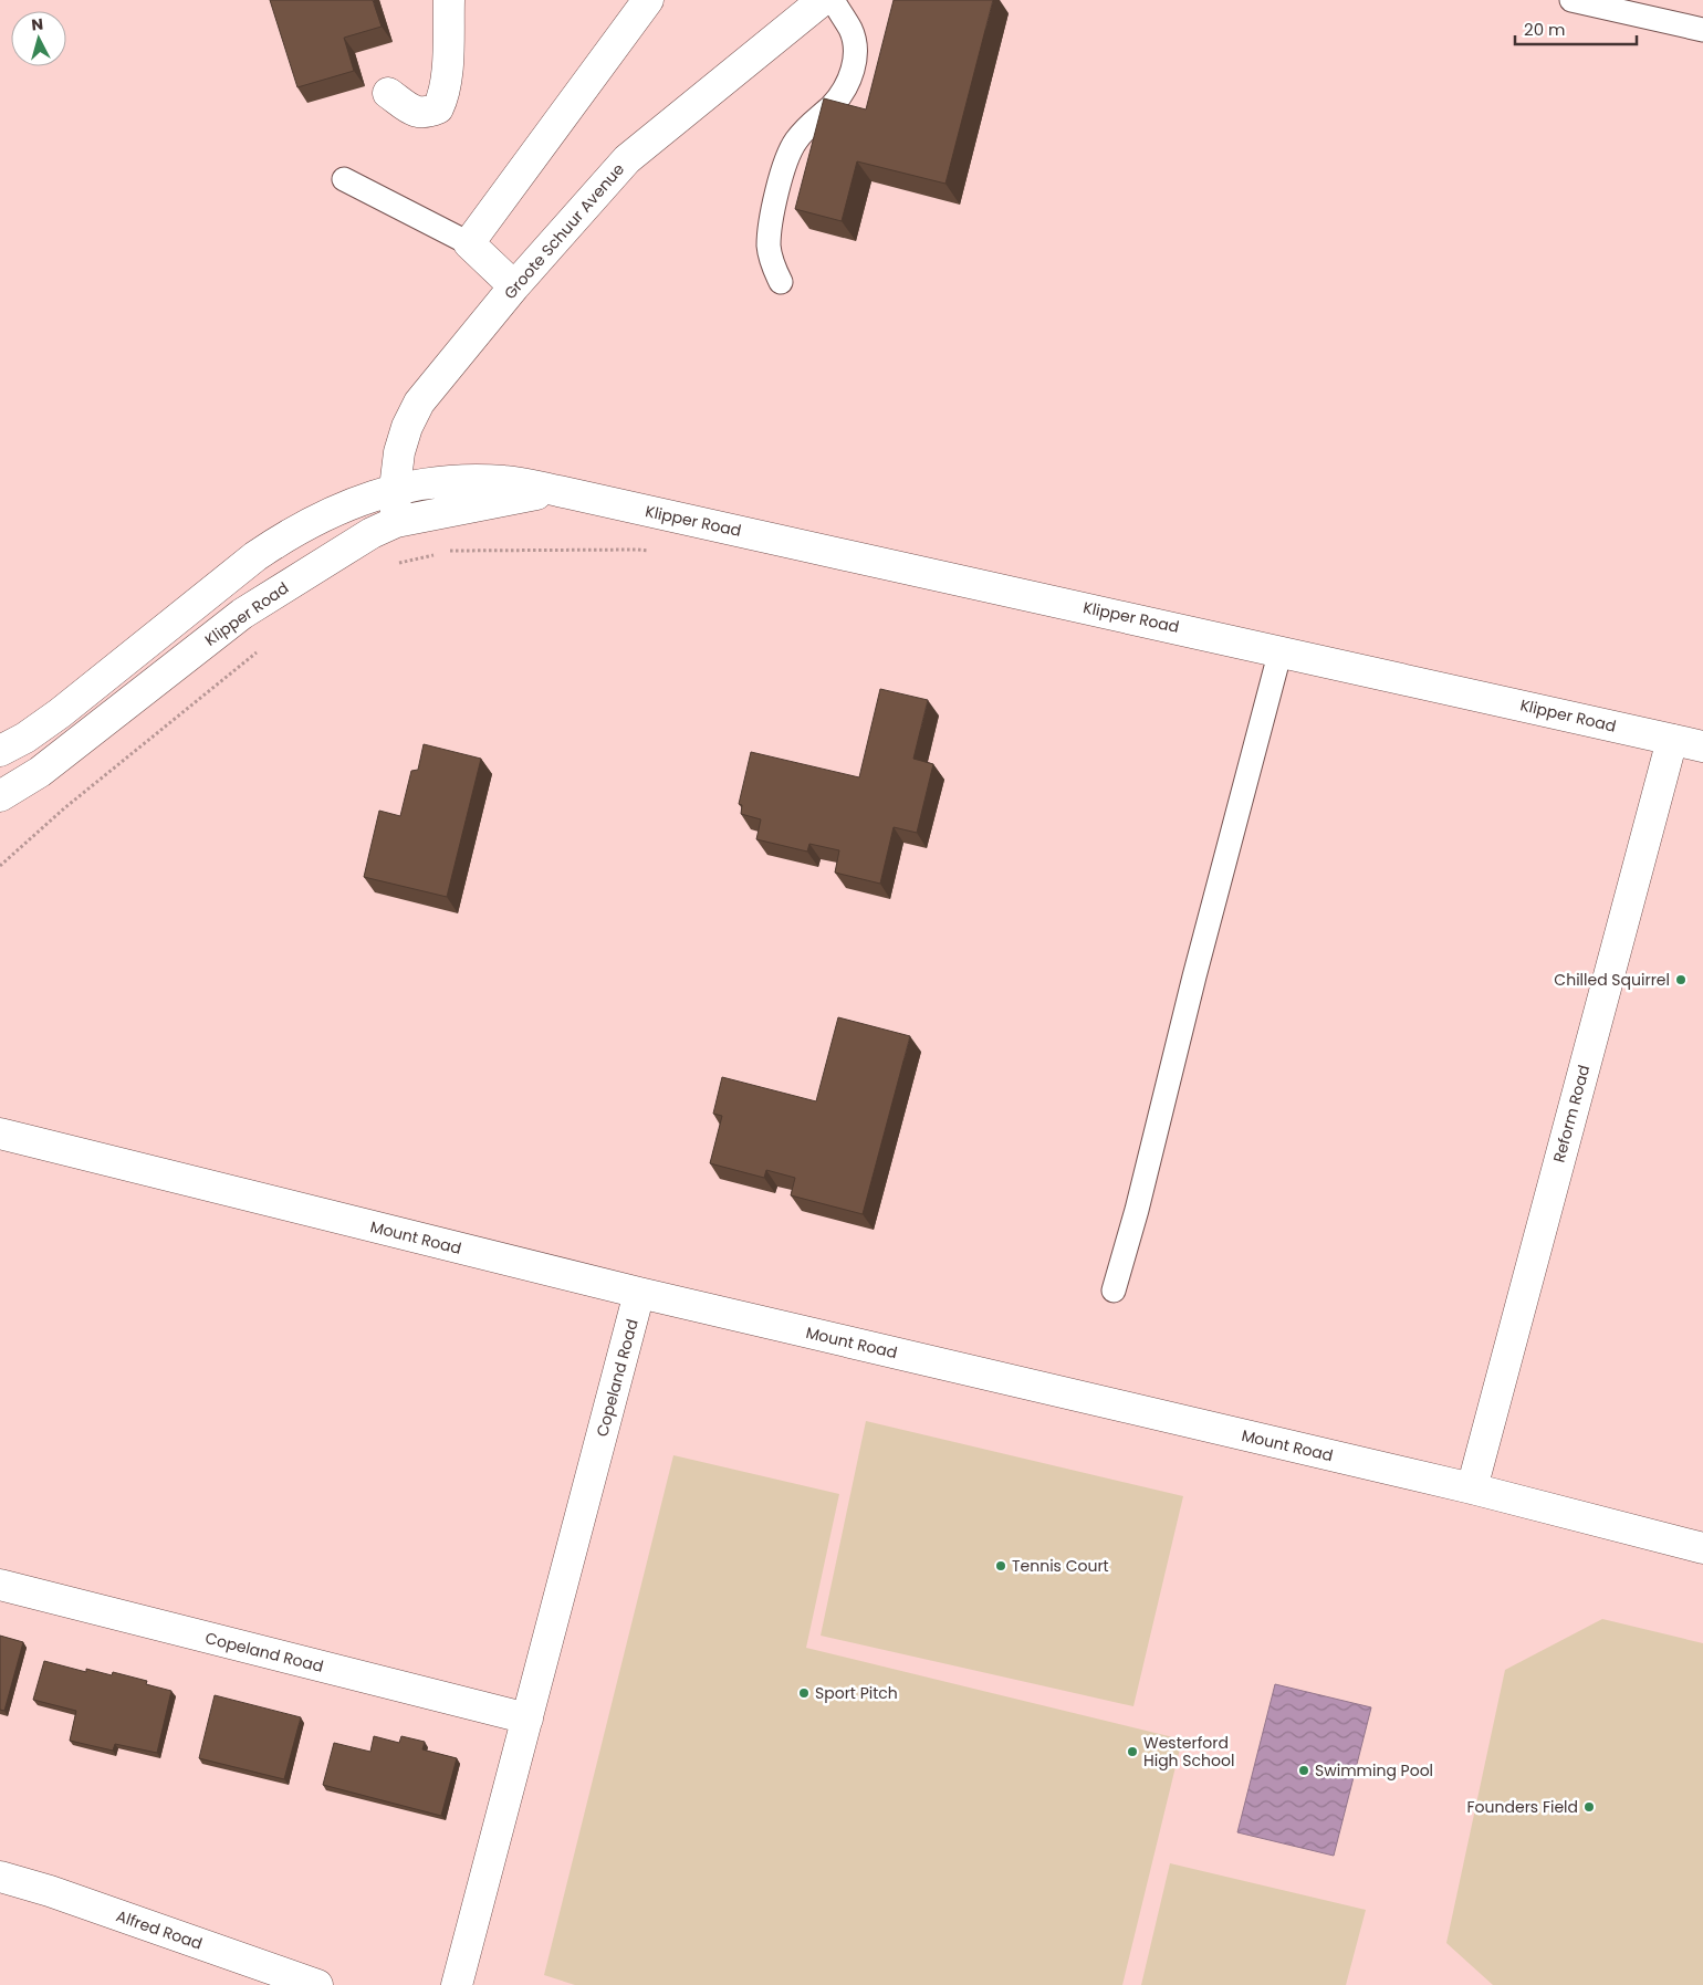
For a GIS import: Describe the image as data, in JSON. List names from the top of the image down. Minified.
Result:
{"streets":{"street":["Groote Schuur Avenue","Klipper Road","Reform Road","Mount Road","Copeland Road","Alfred Road"]},"crossings":[["Groote Schuur Avenue","Klipper Road"],["Klipper Road","Reform Road"],["Reform Road","Mount Road"],["Mount Road","Copeland Road"]],"places":["Chilled Squirrel","Tennis Court","Sport Pitch","Westerford High School","Swimming Pool","Founders Field"],"scale_bar":"20 m","north":"top"}
